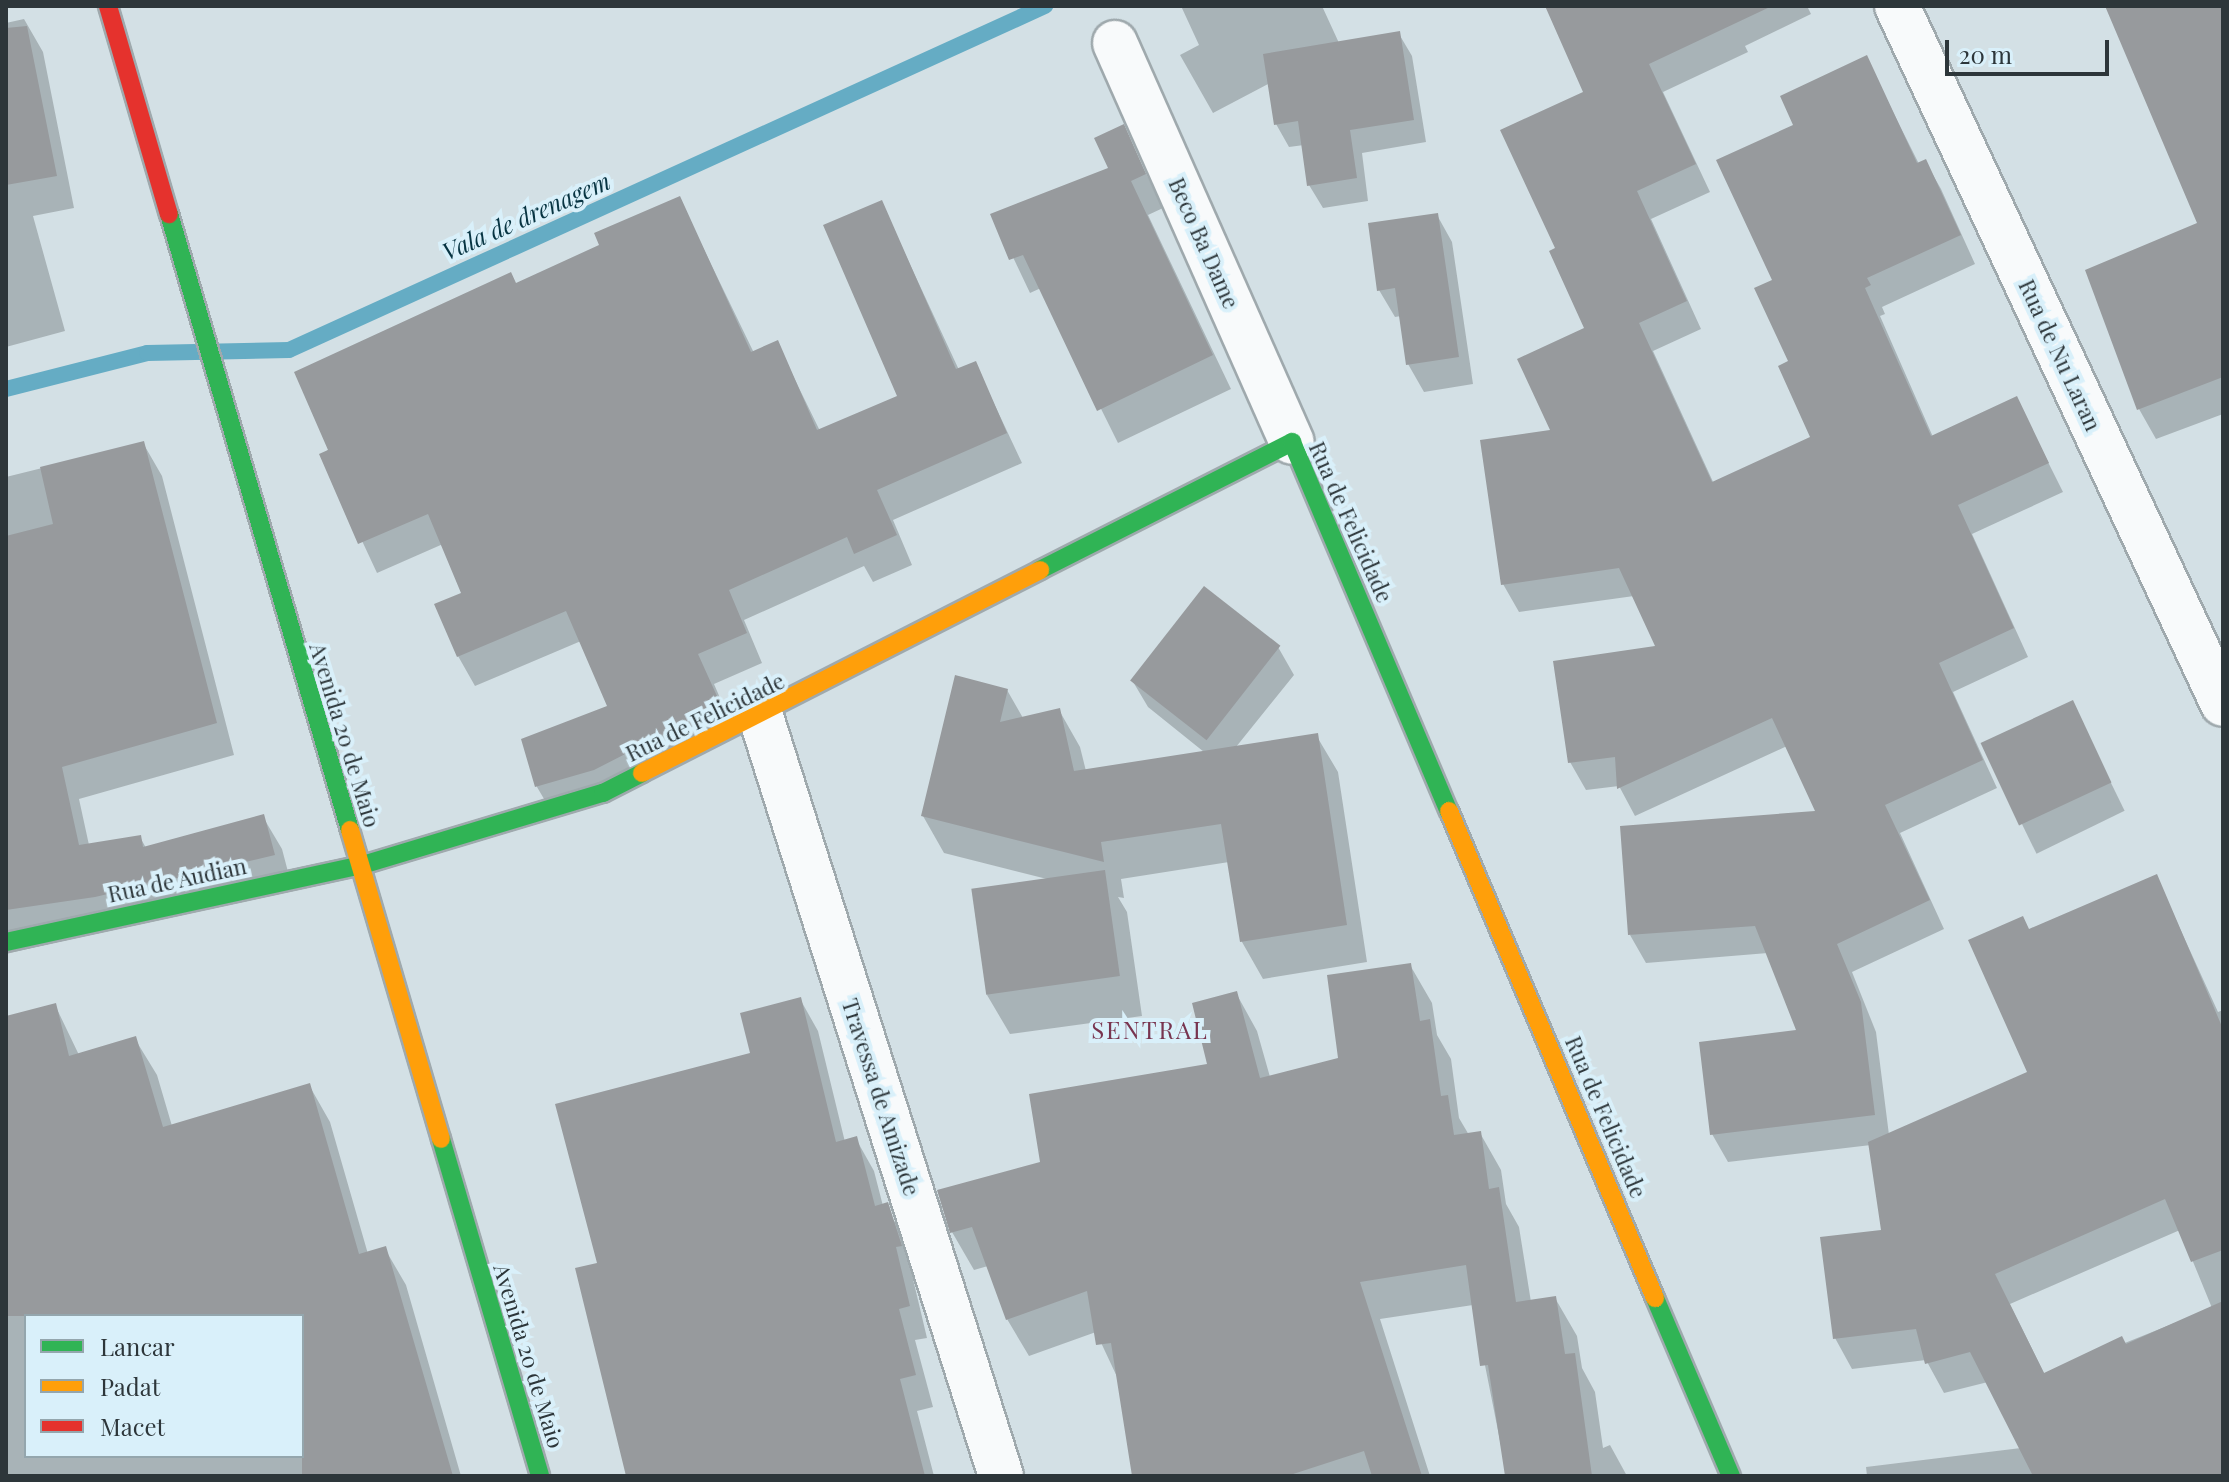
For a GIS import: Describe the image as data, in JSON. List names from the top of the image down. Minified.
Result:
{"streets":{"street":["Beco Ba Dame","Rua de Nu Laran","Rua de Felicidade","Avenida 20 de Maio","Rua de Audian","Travessa de Amizade"]},"crossings":[["Beco Ba Dame","Rua de Felicidade"],["Rua de Felicidade","Avenida 20 de Maio"],["Rua de Felicidade","Rua de Audian"],["Rua de Felicidade","Travessa de Amizade"],["Avenida 20 de Maio","Rua de Audian"]],"districts":["SENTRAL"],"water":["Vala de drenagem"],"legend":["Lancar","Padat","Macet"],"scale_bar":"20 m"}
